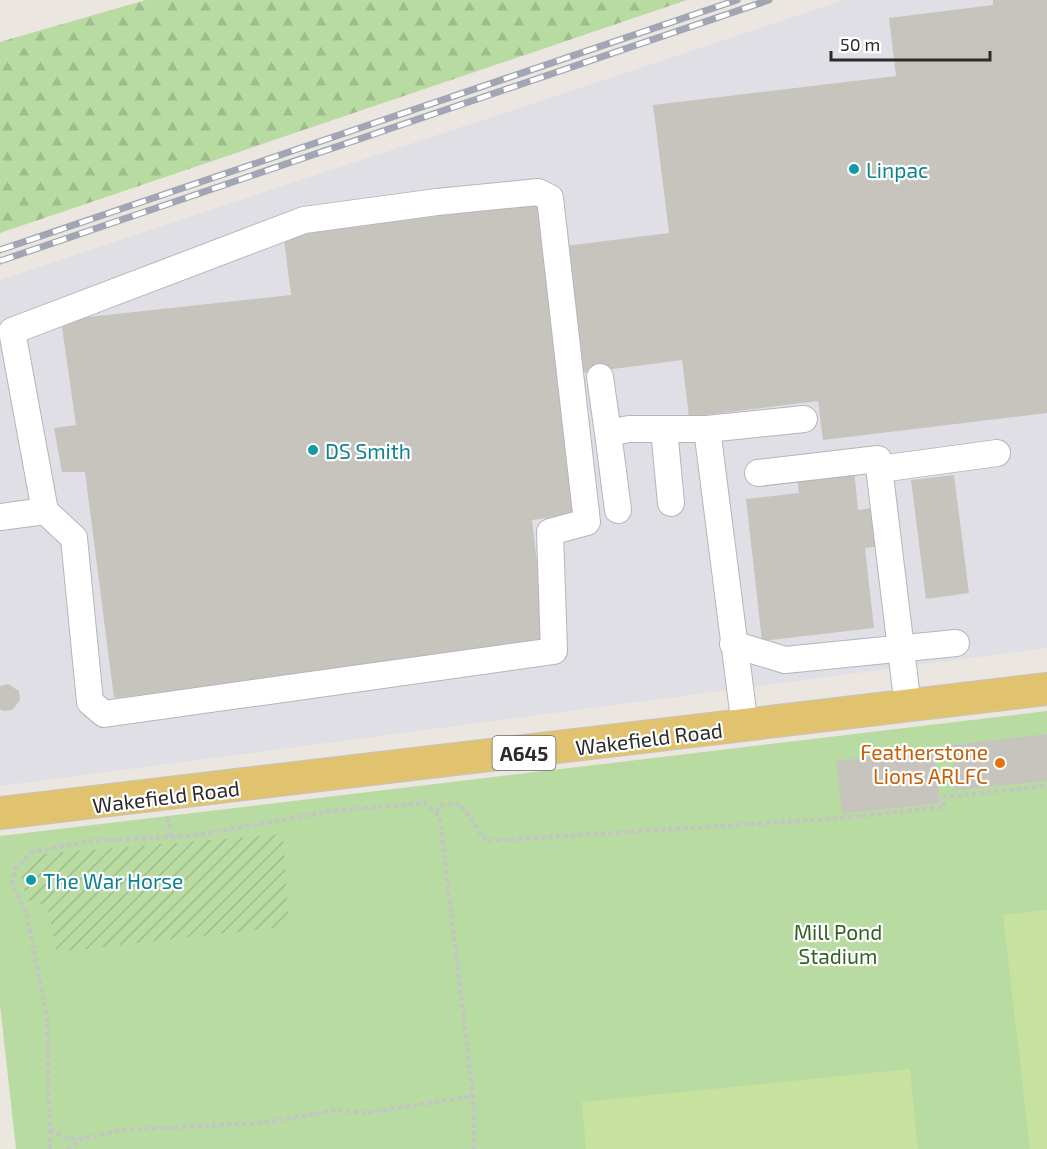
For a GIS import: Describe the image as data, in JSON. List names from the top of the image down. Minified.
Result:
{"streets":{"main road":["Wakefield Road","A645"]},"parks":["Mill Pond Stadium"],"places":["Linpac","DS Smith","Featherstone Lions ARLFC","The War Horse"],"scale_bar":"50 m"}
